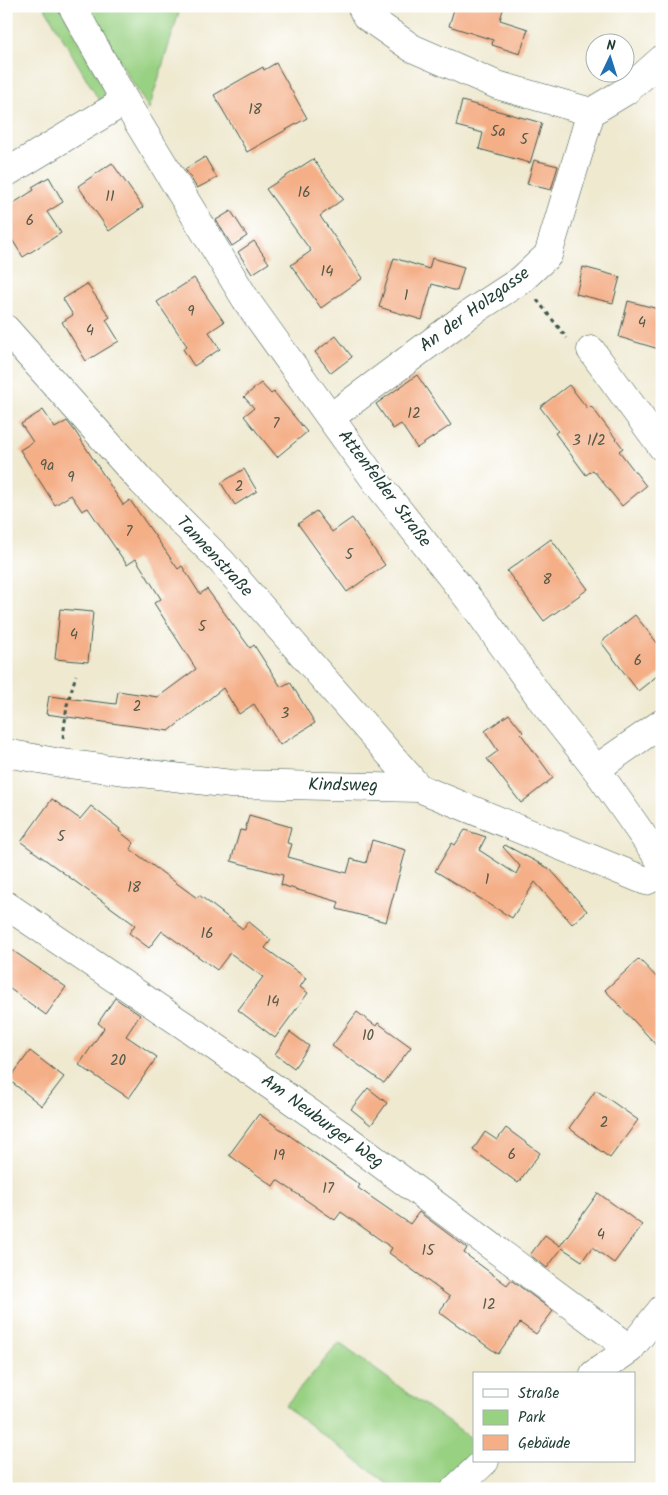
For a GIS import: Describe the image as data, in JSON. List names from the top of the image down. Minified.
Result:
{"streets":{"street":["An der Holzgasse","Attenfelder Straße","Tannenstraße","Kindsweg","Am Neuburger Weg"]},"crossings":[["An der Holzgasse","Attenfelder Straße"],["Tannenstraße","Kindsweg"]],"house_numbers":["18","5a","5","16","11","6","14","1","9","4","4","12","7","3 1/2","9a","9","2","7","5","8","5","4","6","2","3","5","1","18","16","14","10","20","2","6","19","17","4","15","12"],"legend":["Straße","Park","Gebäude"],"north":"top"}
